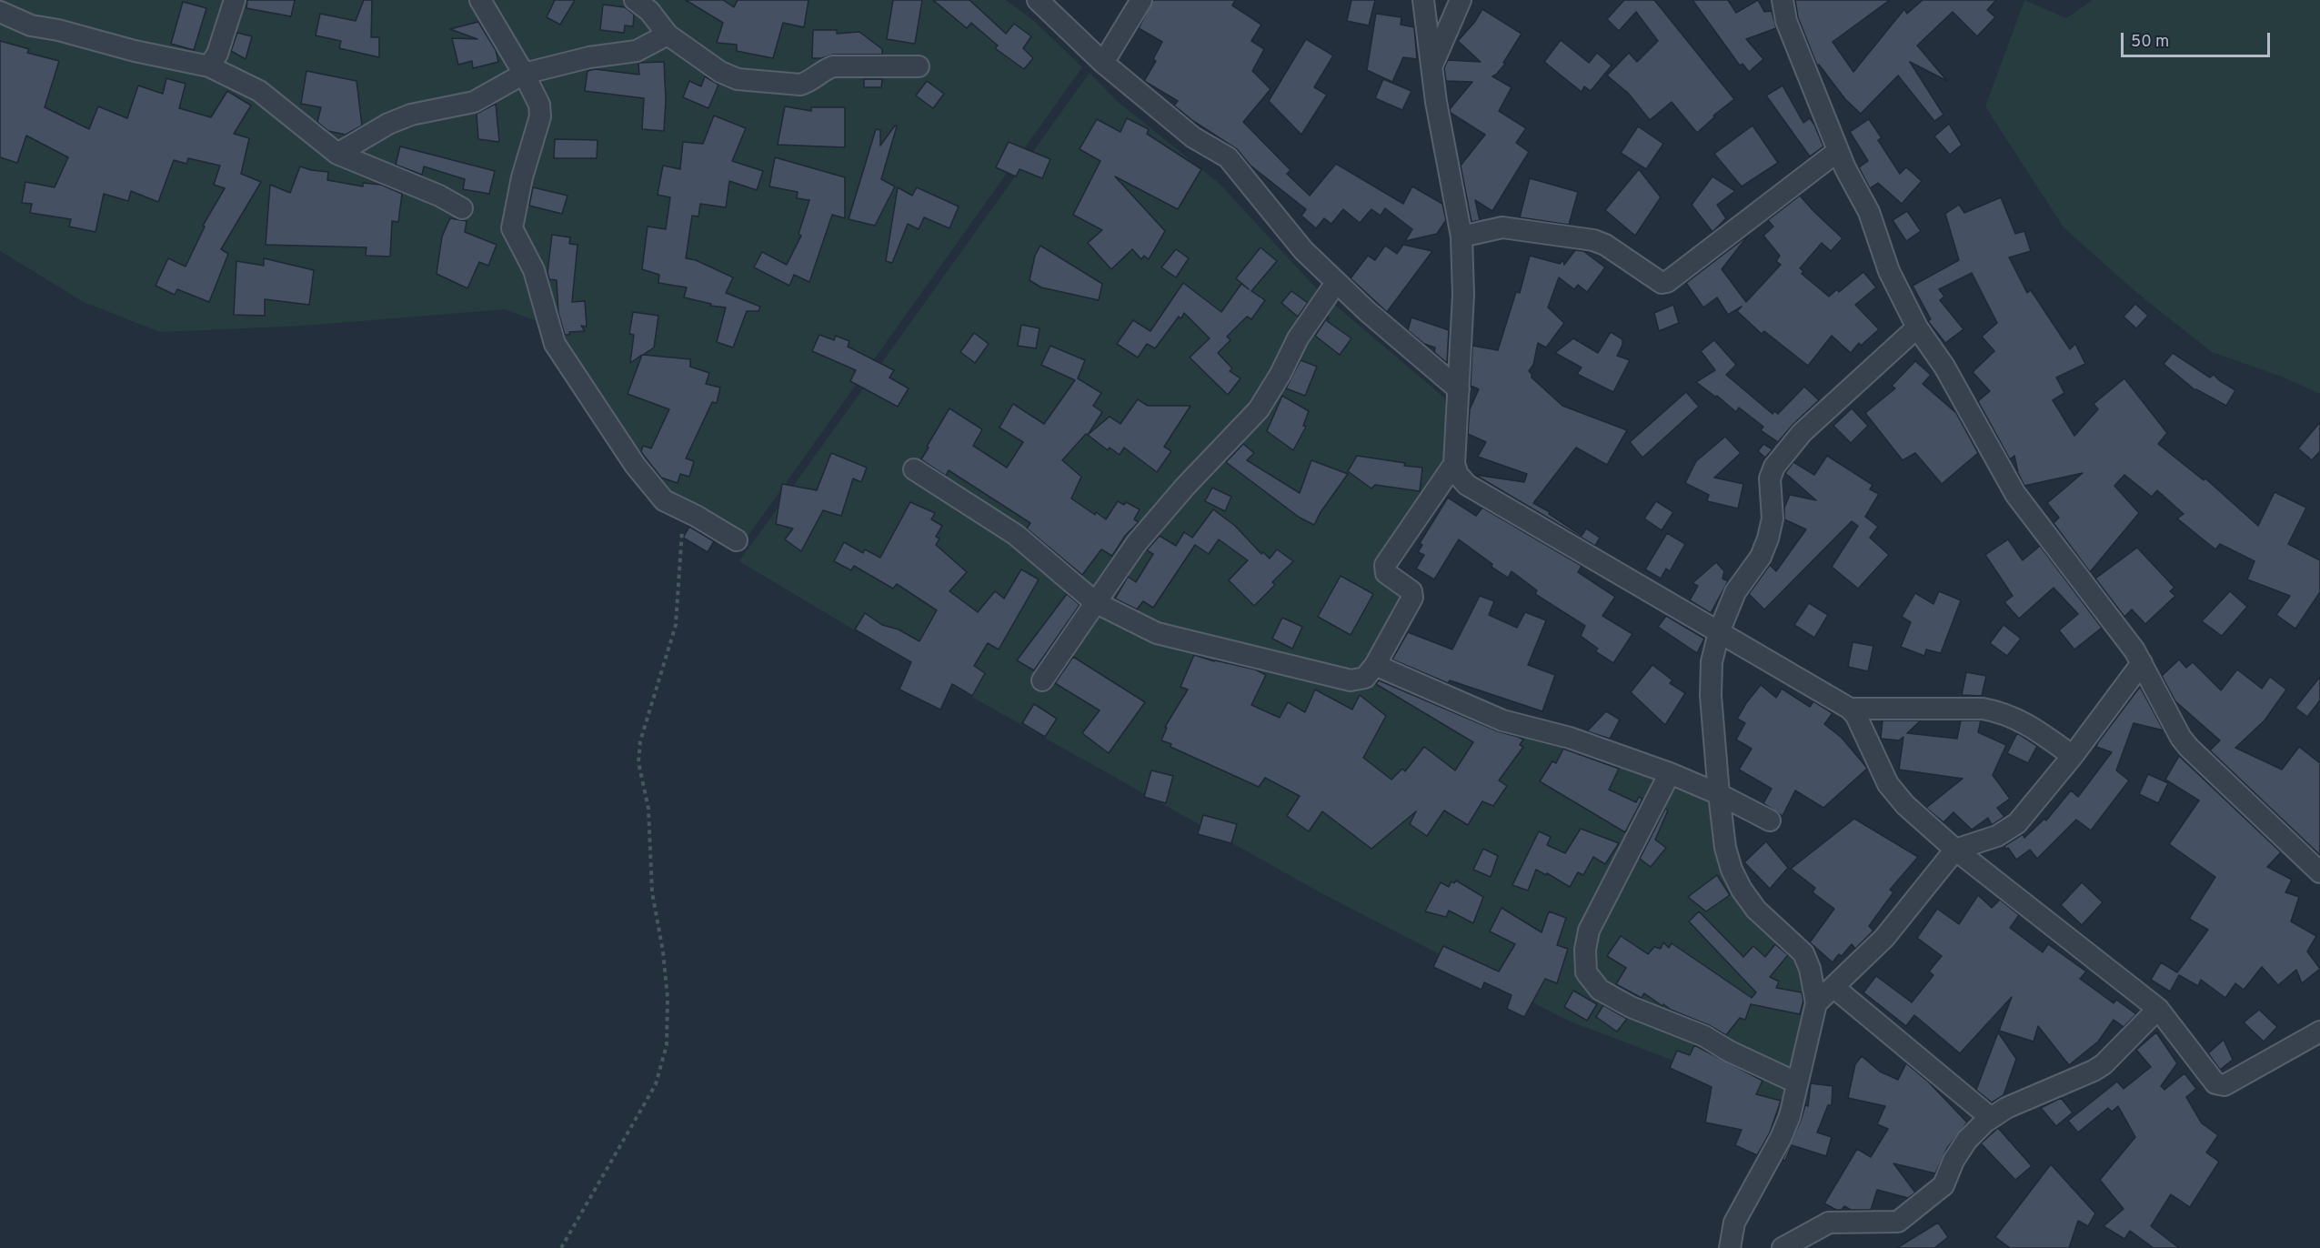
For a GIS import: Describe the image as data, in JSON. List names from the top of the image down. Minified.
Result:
{"scale_bar":"50 m"}
